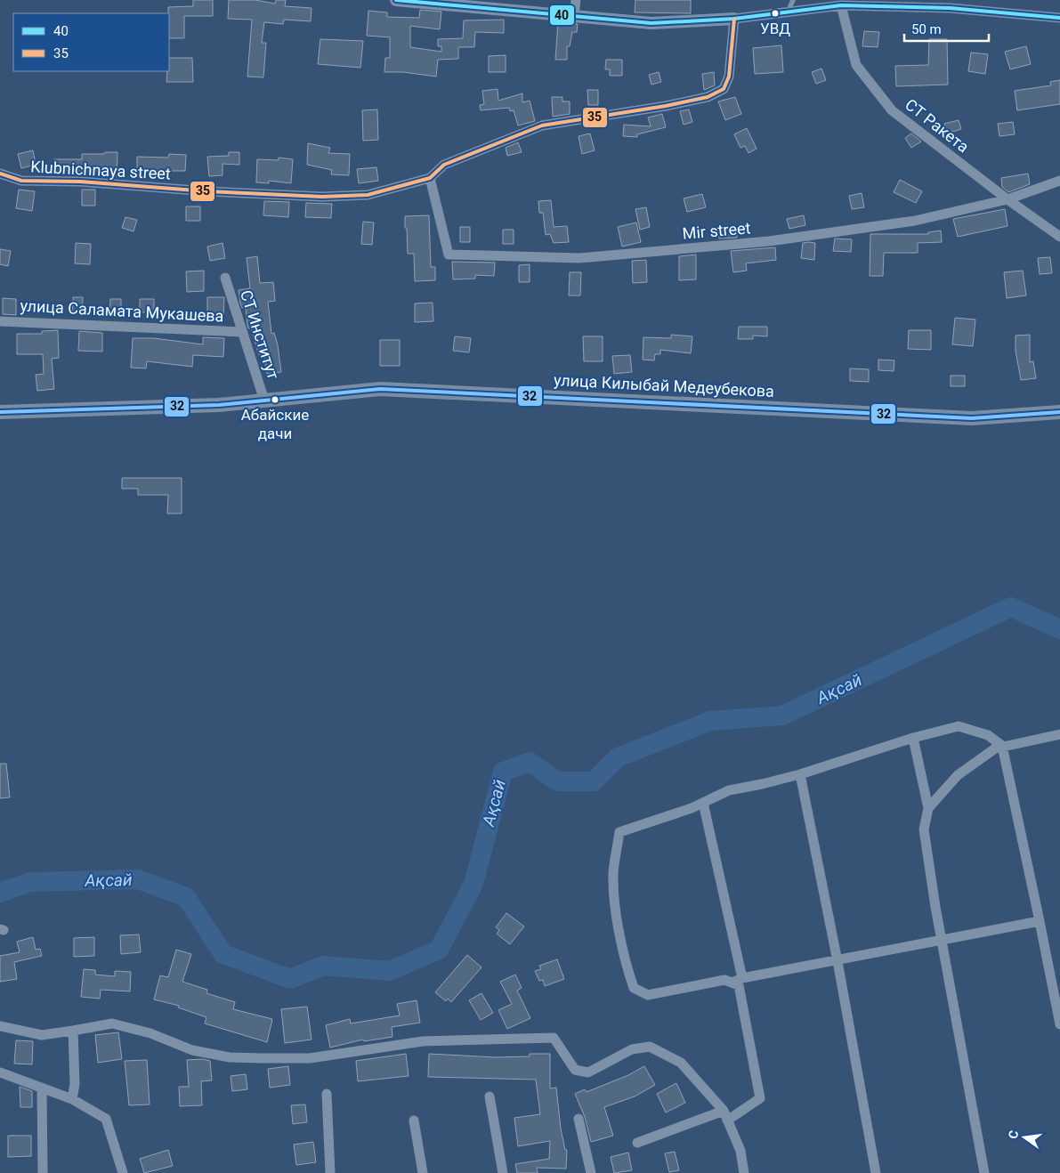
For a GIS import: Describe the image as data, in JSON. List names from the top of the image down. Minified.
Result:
{"streets":{"main road":["улица Килыбай Медеубекова"],"street":["СТ Ракета","Klubnichnaya street","Mir street","улица Саламата Мукашева","СТ Институт"]},"crossings":[["СТ Ракета","Mir street"],["Klubnichnaya street","Mir street"],["улица Саламата Мукашева","СТ Институт"],["СТ Институт","улица Килыбай Медеубекова"]],"water":["Ақсай"],"places":["УВД","Абайские дачи"],"lines":["transit line 40","transit line 35","transit line 32"],"legend":["40","35"],"scale_bar":"50 m","north":"left"}
